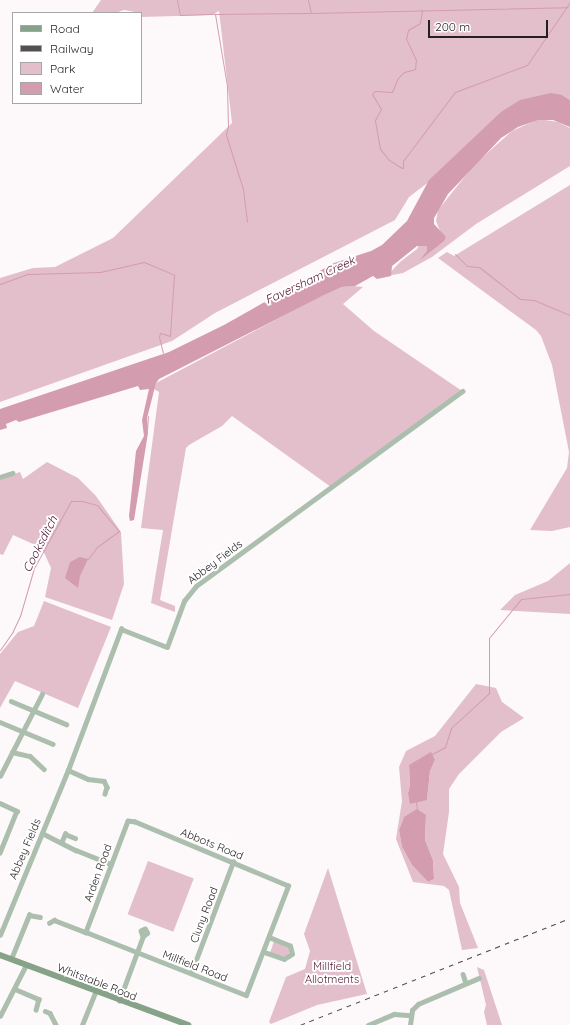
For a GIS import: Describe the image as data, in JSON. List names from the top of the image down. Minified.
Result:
{"streets":{"main road":["Whitstable Road"],"street":["Abbey Fields","Abbots Road","Arden Road","Cluny Road","Millfield Road"]},"crossings":[["Abbots Road","Arden Road"],["Abbots Road","Cluny Road"],["Arden Road","Millfield Road"],["Cluny Road","Millfield Road"]],"water":["Faversham Creek","Cooksditch"],"parks":["Millfield Allotments"],"legend":["Road","Railway","Park","Water"],"scale_bar":"200 m"}
